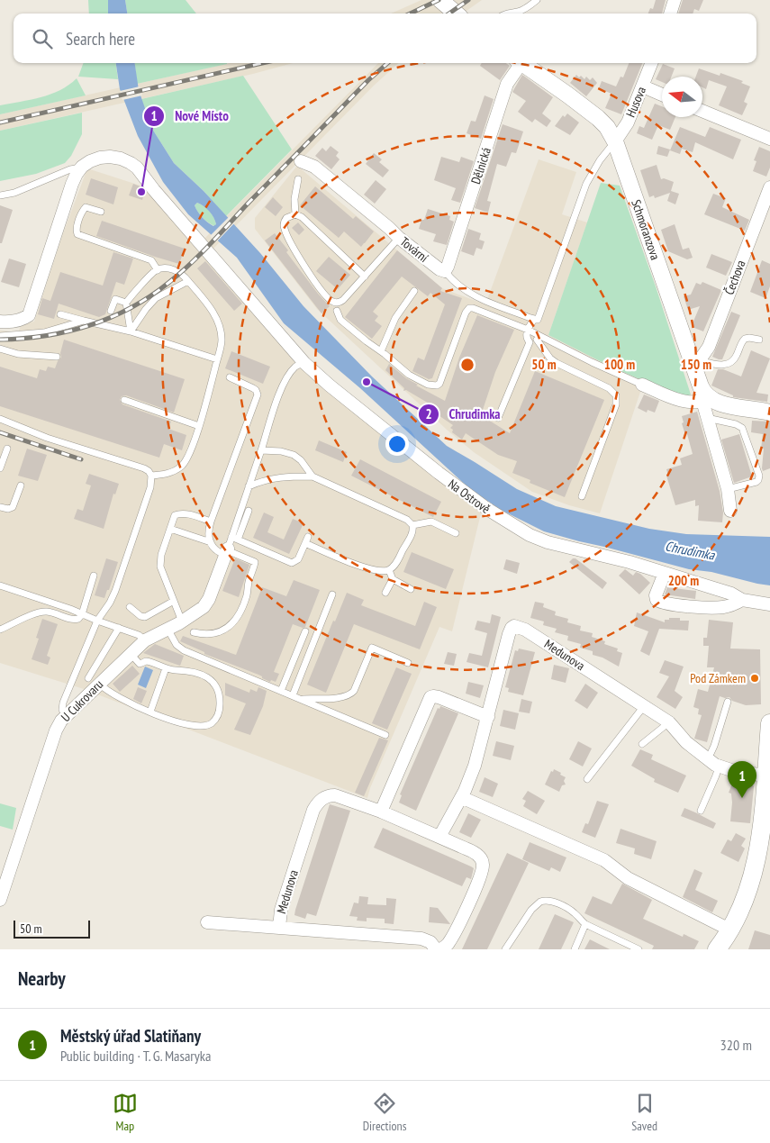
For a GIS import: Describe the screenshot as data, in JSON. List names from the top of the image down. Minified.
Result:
{"streets":{"street":["Husova","Dělnická","Schmoranzova","Tovární","Čechova","Na Ostrově","Medunova","U Cukrovaru"]},"crossings":[["Husova","Schmoranzova"],["Dělnická","Tovární"],["Schmoranzova","Čechova"]],"water":["Chrudimka"],"places":["Nové Místo","Chrudimka","Pod Zámkem"],"scale_bar":"50 m","north":"left","page":{"search":"Search here","pins":"1","scale":"50 m","heading":"Nearby","list":[{"mark":"1","name":"Městský úřad Slatiňany","note":"Public building · T. G. Masaryka","value":"320 m"}],"nav":["Map","Directions","Saved"]},"rings":["50 m","100 m","150 m","200 m"]}
